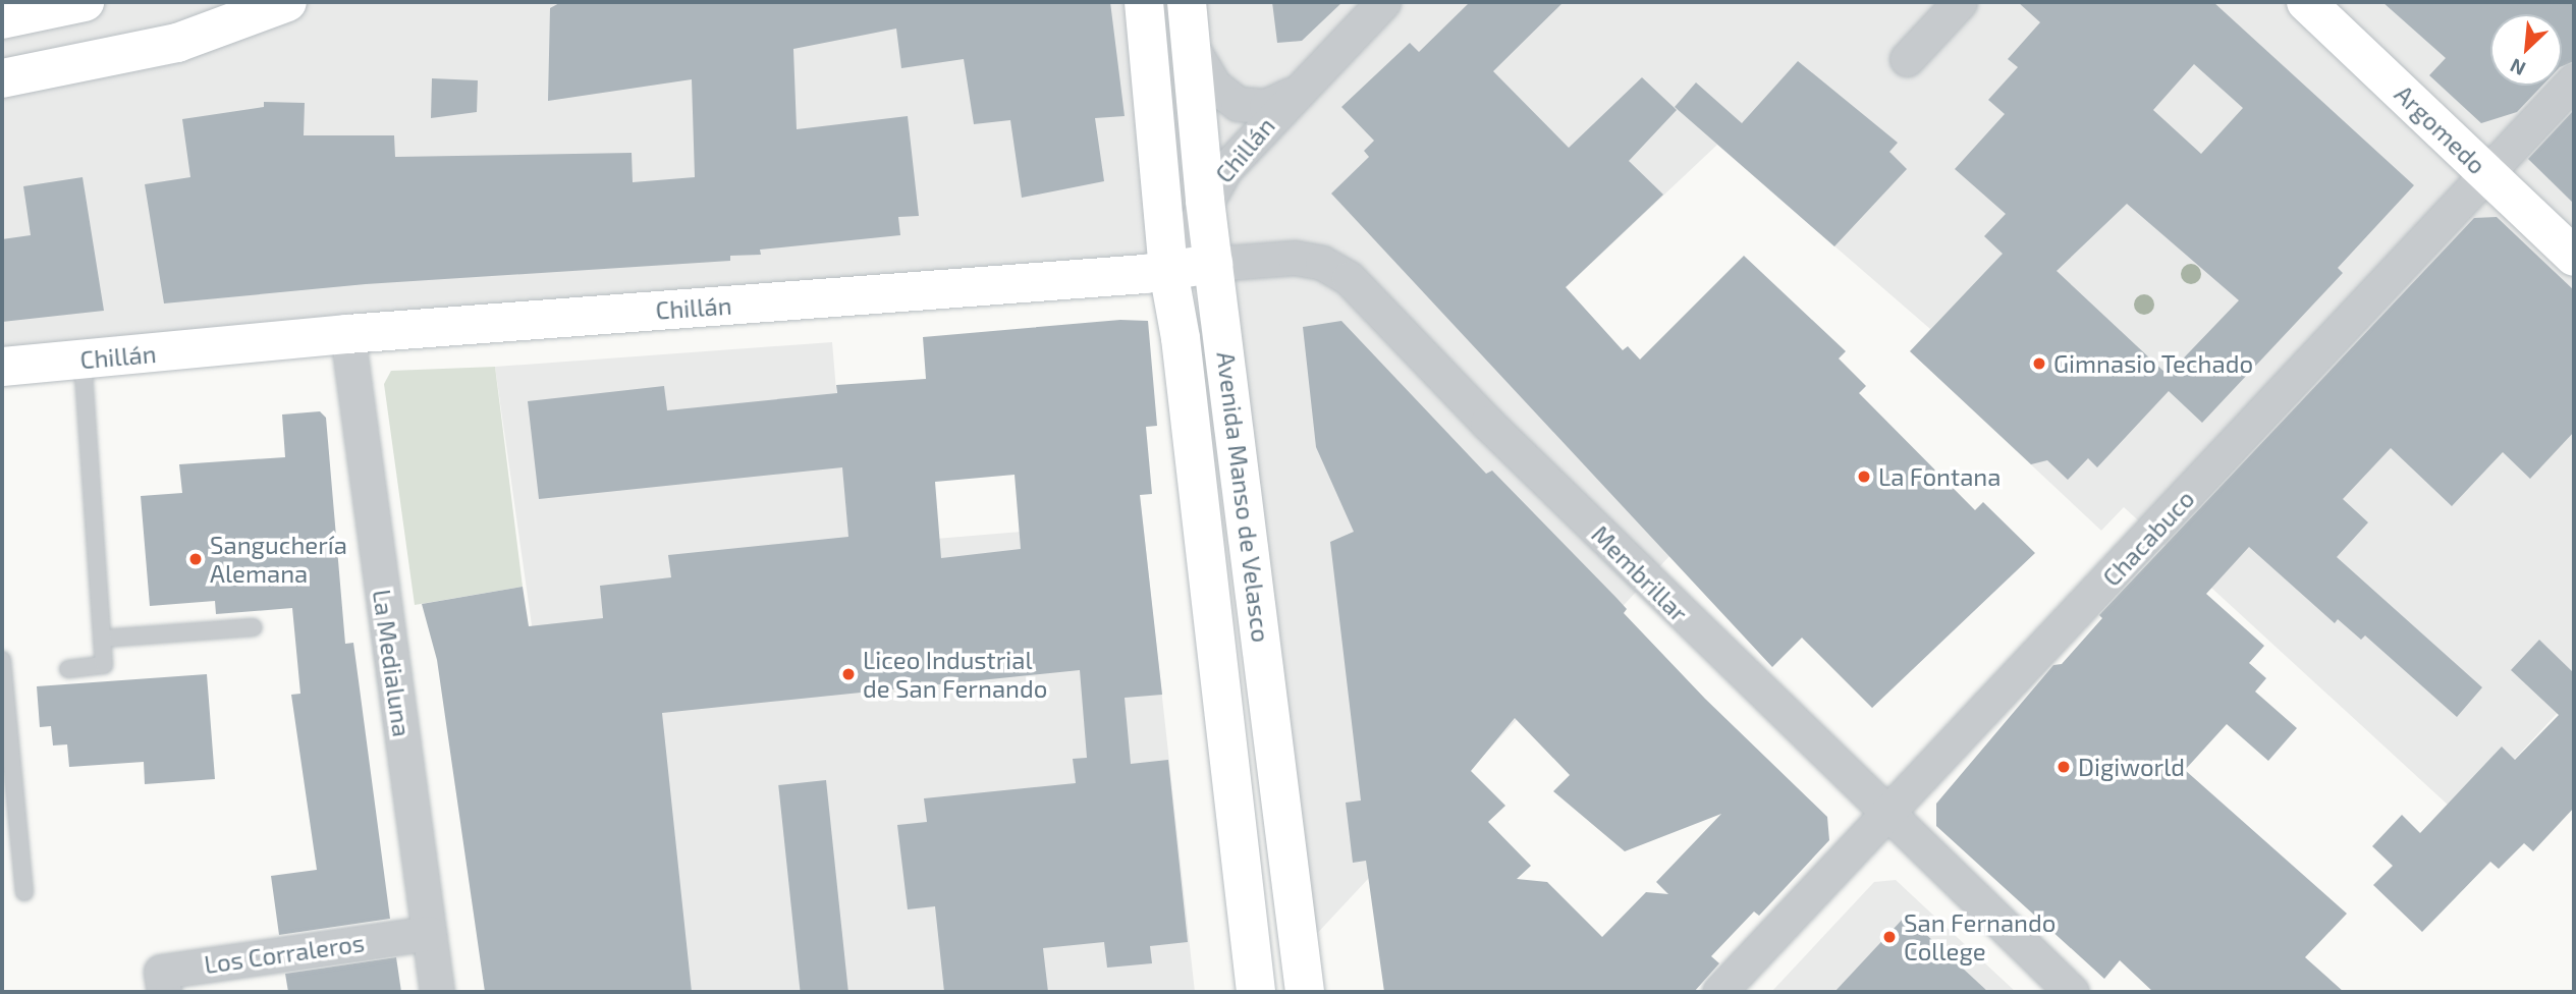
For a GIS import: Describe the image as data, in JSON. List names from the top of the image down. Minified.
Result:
{"streets":{"main road":["Argomedo","Chillán","Avenida Manso de Velasco","Membrillar"],"street":["Chacabuco","La Medialuna","Los Corraleros"]},"crossings":[["Argomedo","Chacabuco"],["Chillán","Avenida Manso de Velasco"],["Chillán","Membrillar"],["Chillán","La Medialuna"],["Avenida Manso de Velasco","Membrillar"],["Chacabuco","Membrillar"],["La Medialuna","Los Corraleros"]],"places":["Gimnasio Techado","La Fontana","Sanguchería Alemana","Liceo Industrial de San Fernando","Digiworld","San Fernando College"],"north":"bottom left"}
